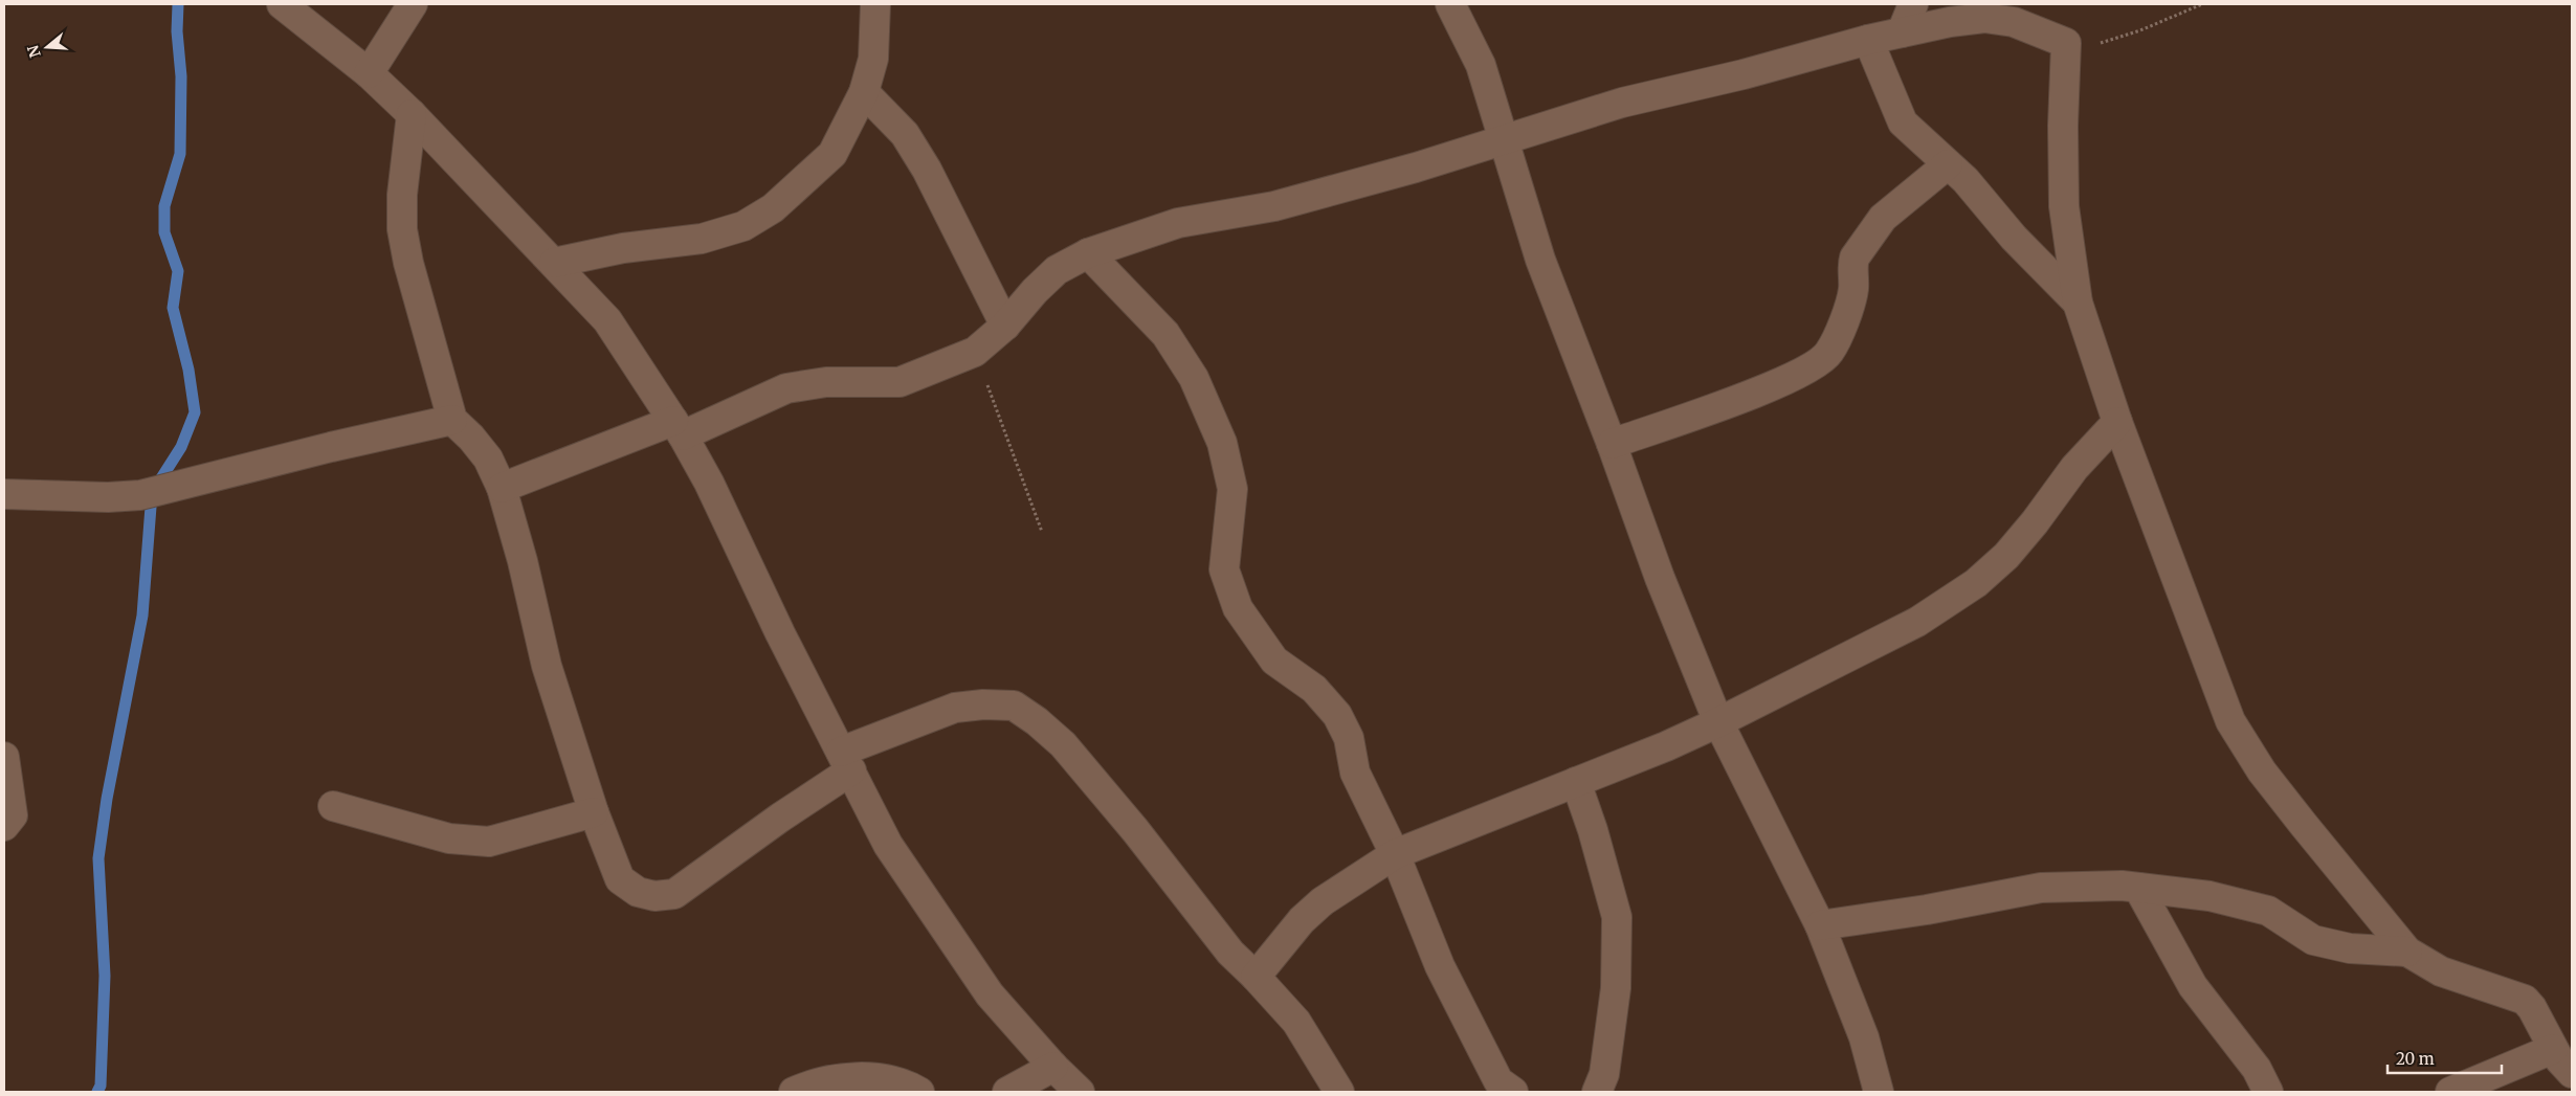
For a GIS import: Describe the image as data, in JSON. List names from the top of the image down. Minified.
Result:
{"scale_bar":"20 m","north":"left"}
